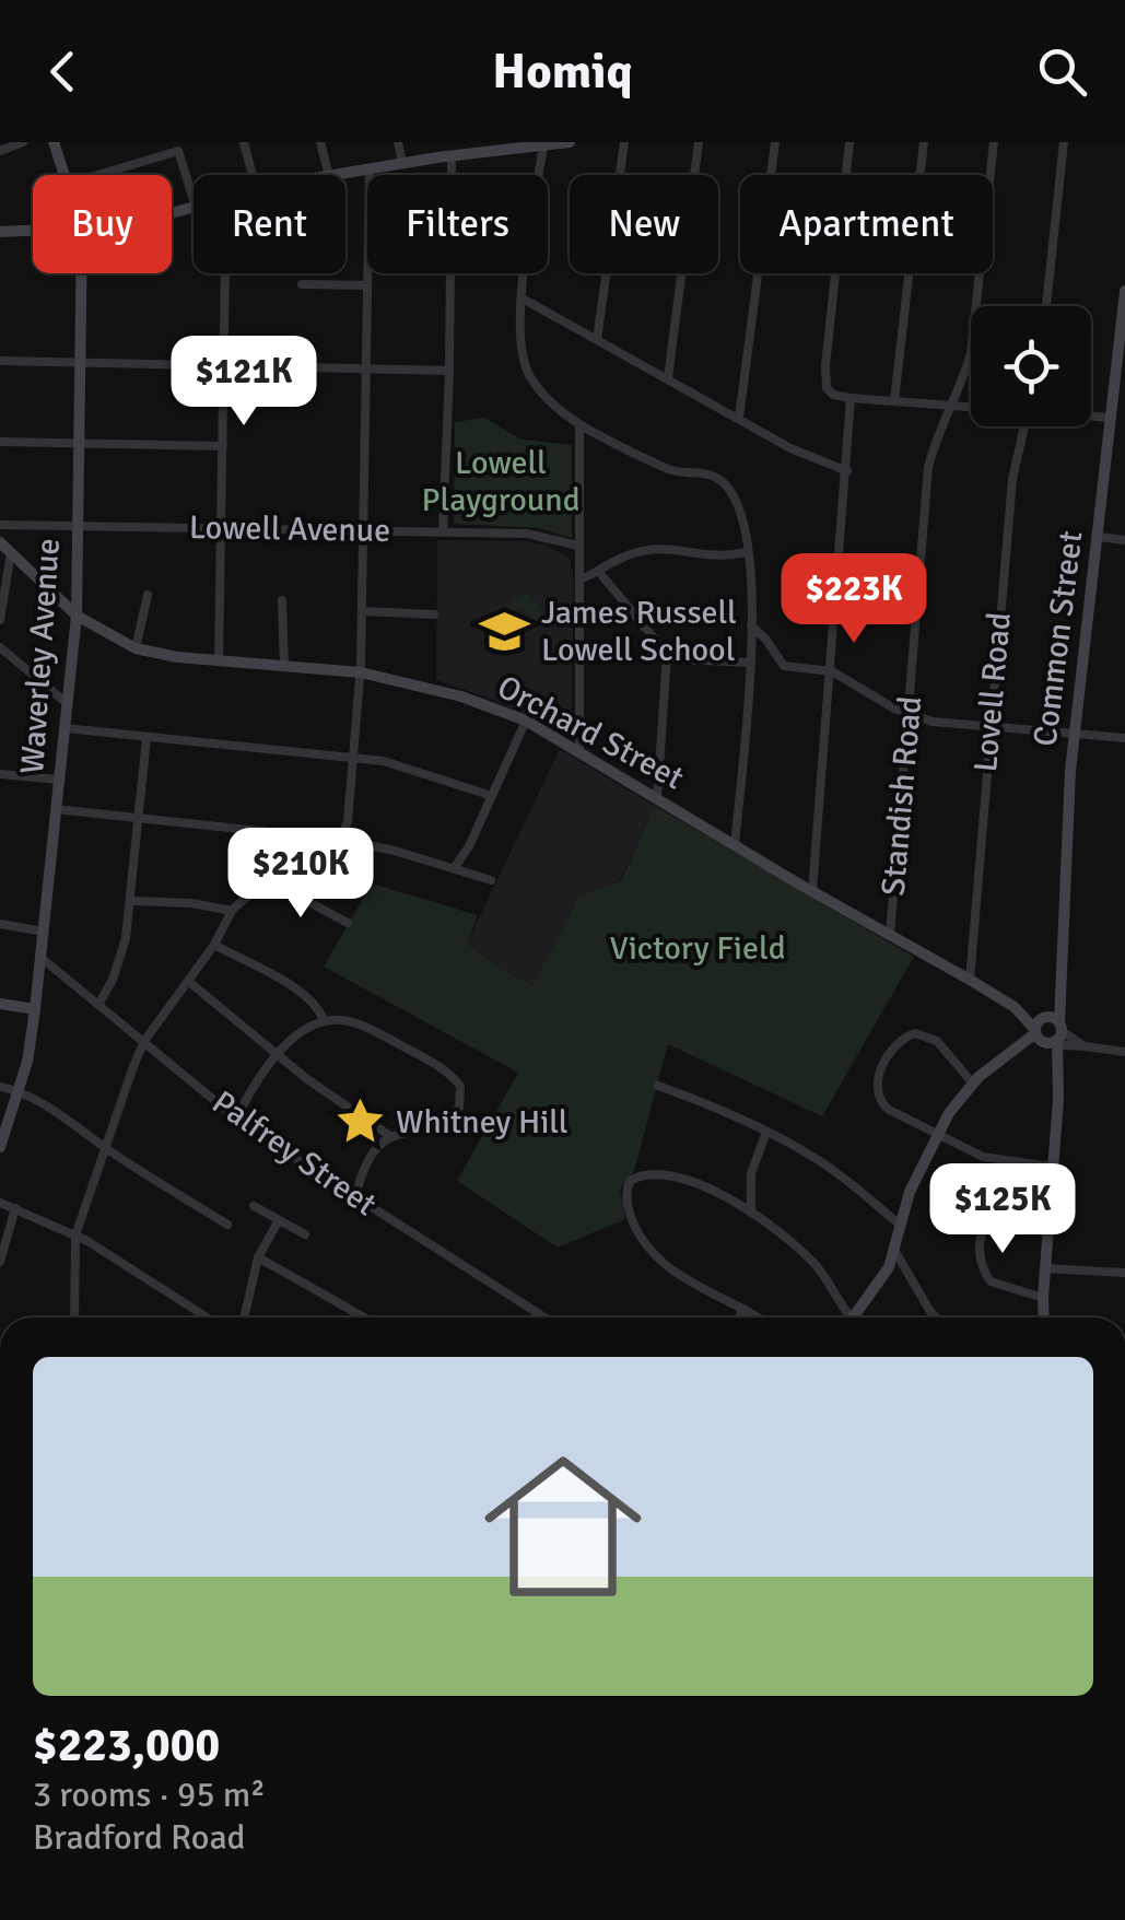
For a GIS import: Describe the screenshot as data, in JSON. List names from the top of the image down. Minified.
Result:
{"streets":{"main road":["Common Street","Waverley Avenue","Orchard Street"],"street":["Lowell Avenue","Lovell Road","Standish Road","Palfrey Street"]},"crossings":[["Lowell Avenue","Waverley Avenue"],["Common Street","Orchard Street"],["Waverley Avenue","Orchard Street"],["Waverley Avenue","Palfrey Street"],["Lovell Road","Orchard Street"],["Orchard Street","Standish Road"]],"parks":["Lowell Playground","Victory Field"],"places":{"school or university":["James Russell Lowell School"],"place":["Whitney Hill"]},"page":{"header":"Homiq","chip":["Buy","Rent","Filters","New","Apartment"],"price":["$121K","$223K","$210K","$125K"],"list":[{"name":"$223,000","note":"3 rooms · 95 m² · Bradford Road"}]}}
